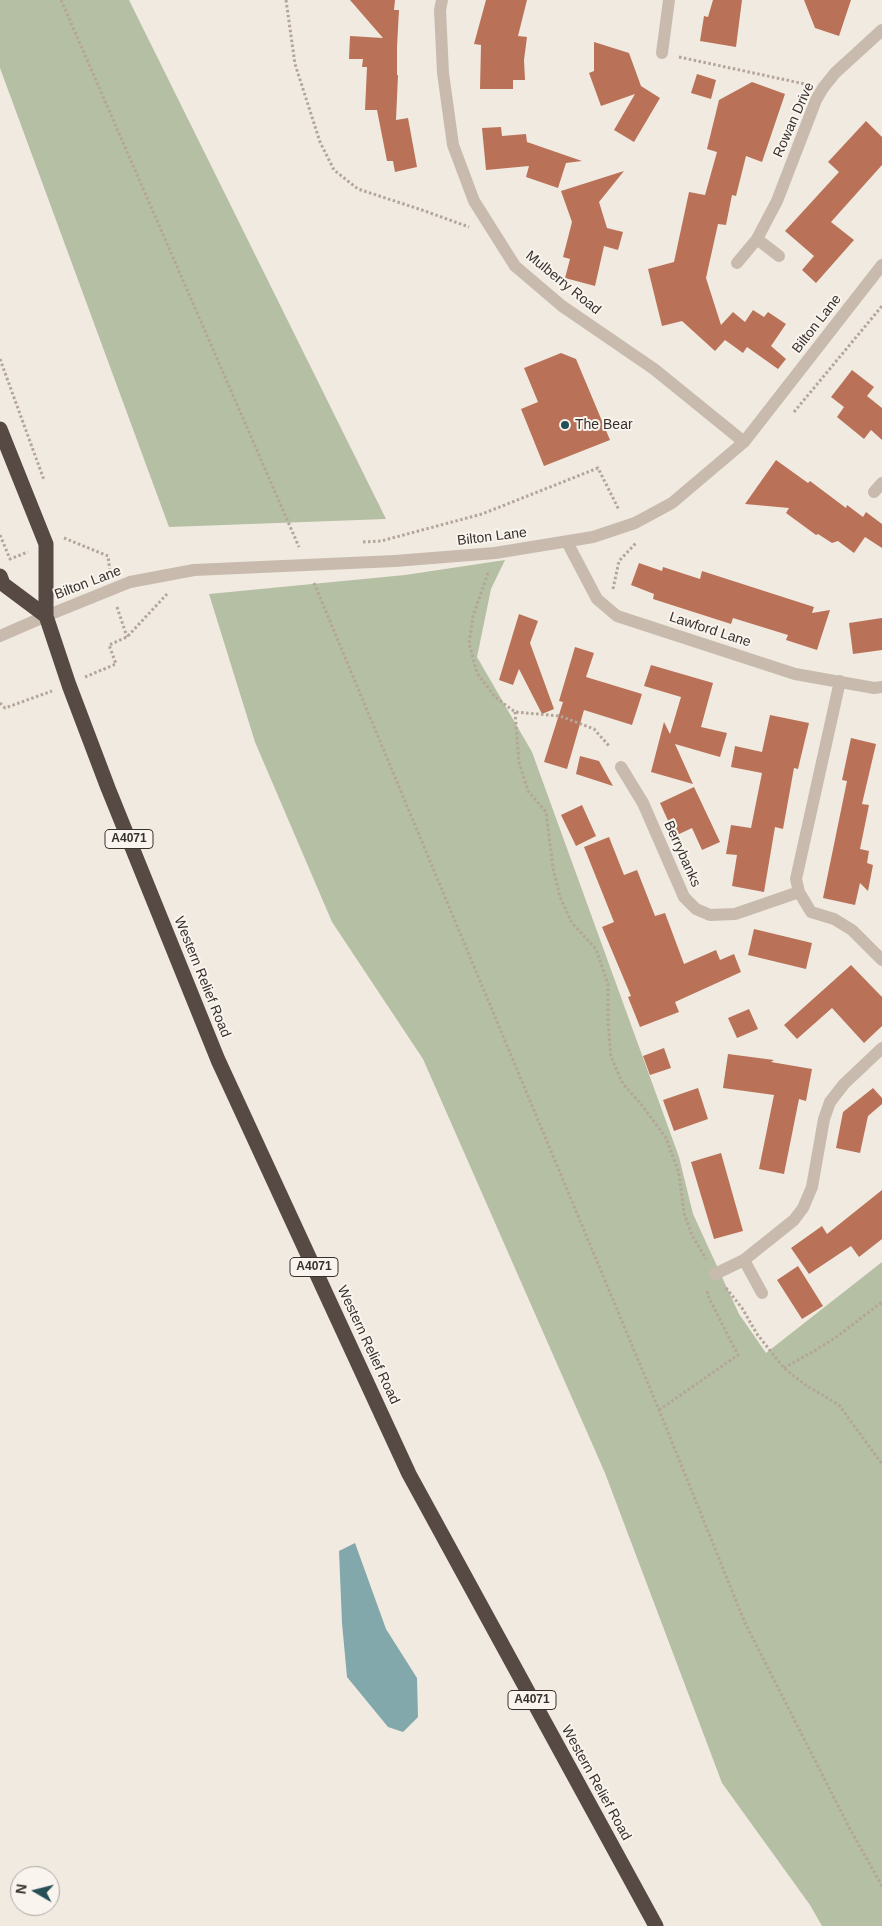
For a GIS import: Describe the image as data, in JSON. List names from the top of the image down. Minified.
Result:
{"streets":{"highway":["A4071","Western Relief Road"],"street":["Rowan Drive","Mulberry Road","Bilton Lane","Lawford Lane","Berrybanks"]},"crossings":[["Mulberry Road","Bilton Lane"],["Bilton Lane","Lawford Lane"],["Bilton Lane","Western Relief Road"]],"places":["The Bear"],"north":"left"}
